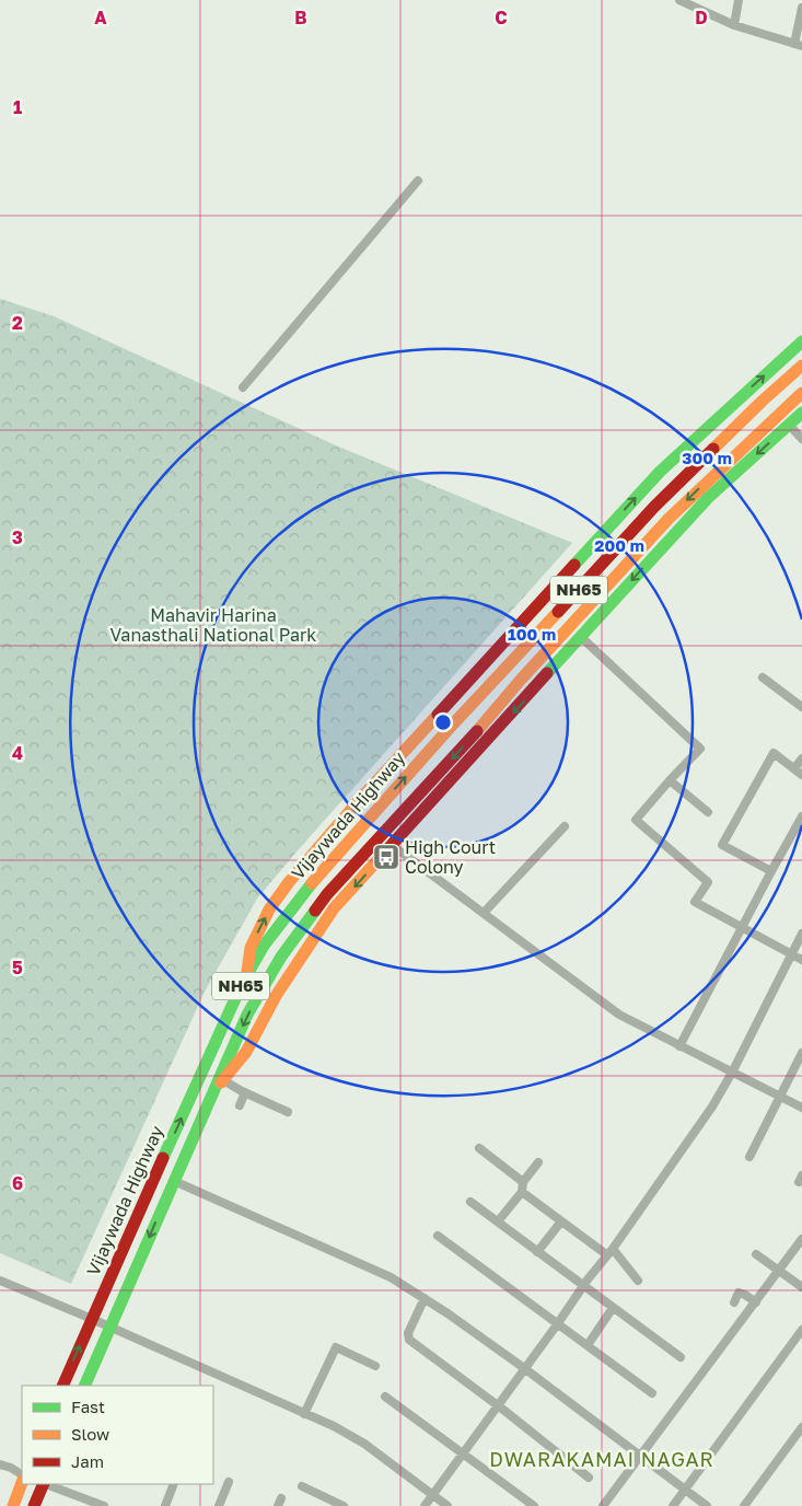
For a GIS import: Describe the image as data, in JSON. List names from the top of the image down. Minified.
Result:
{"streets":{"main road":["NH65","Vijaywada Highway"]},"districts":["DWARAKAMAI NAGAR"],"parks":["Mahavir Harina Vanasthali National Park"],"places":{"bus stop":["High Court Colony"]},"legend":["Fast","Slow","Jam"],"grid":{"columns":["A","B","C","D"],"rows":["1","2","3","4","5","6"]},"rings":["300 m","200 m","100 m"]}
